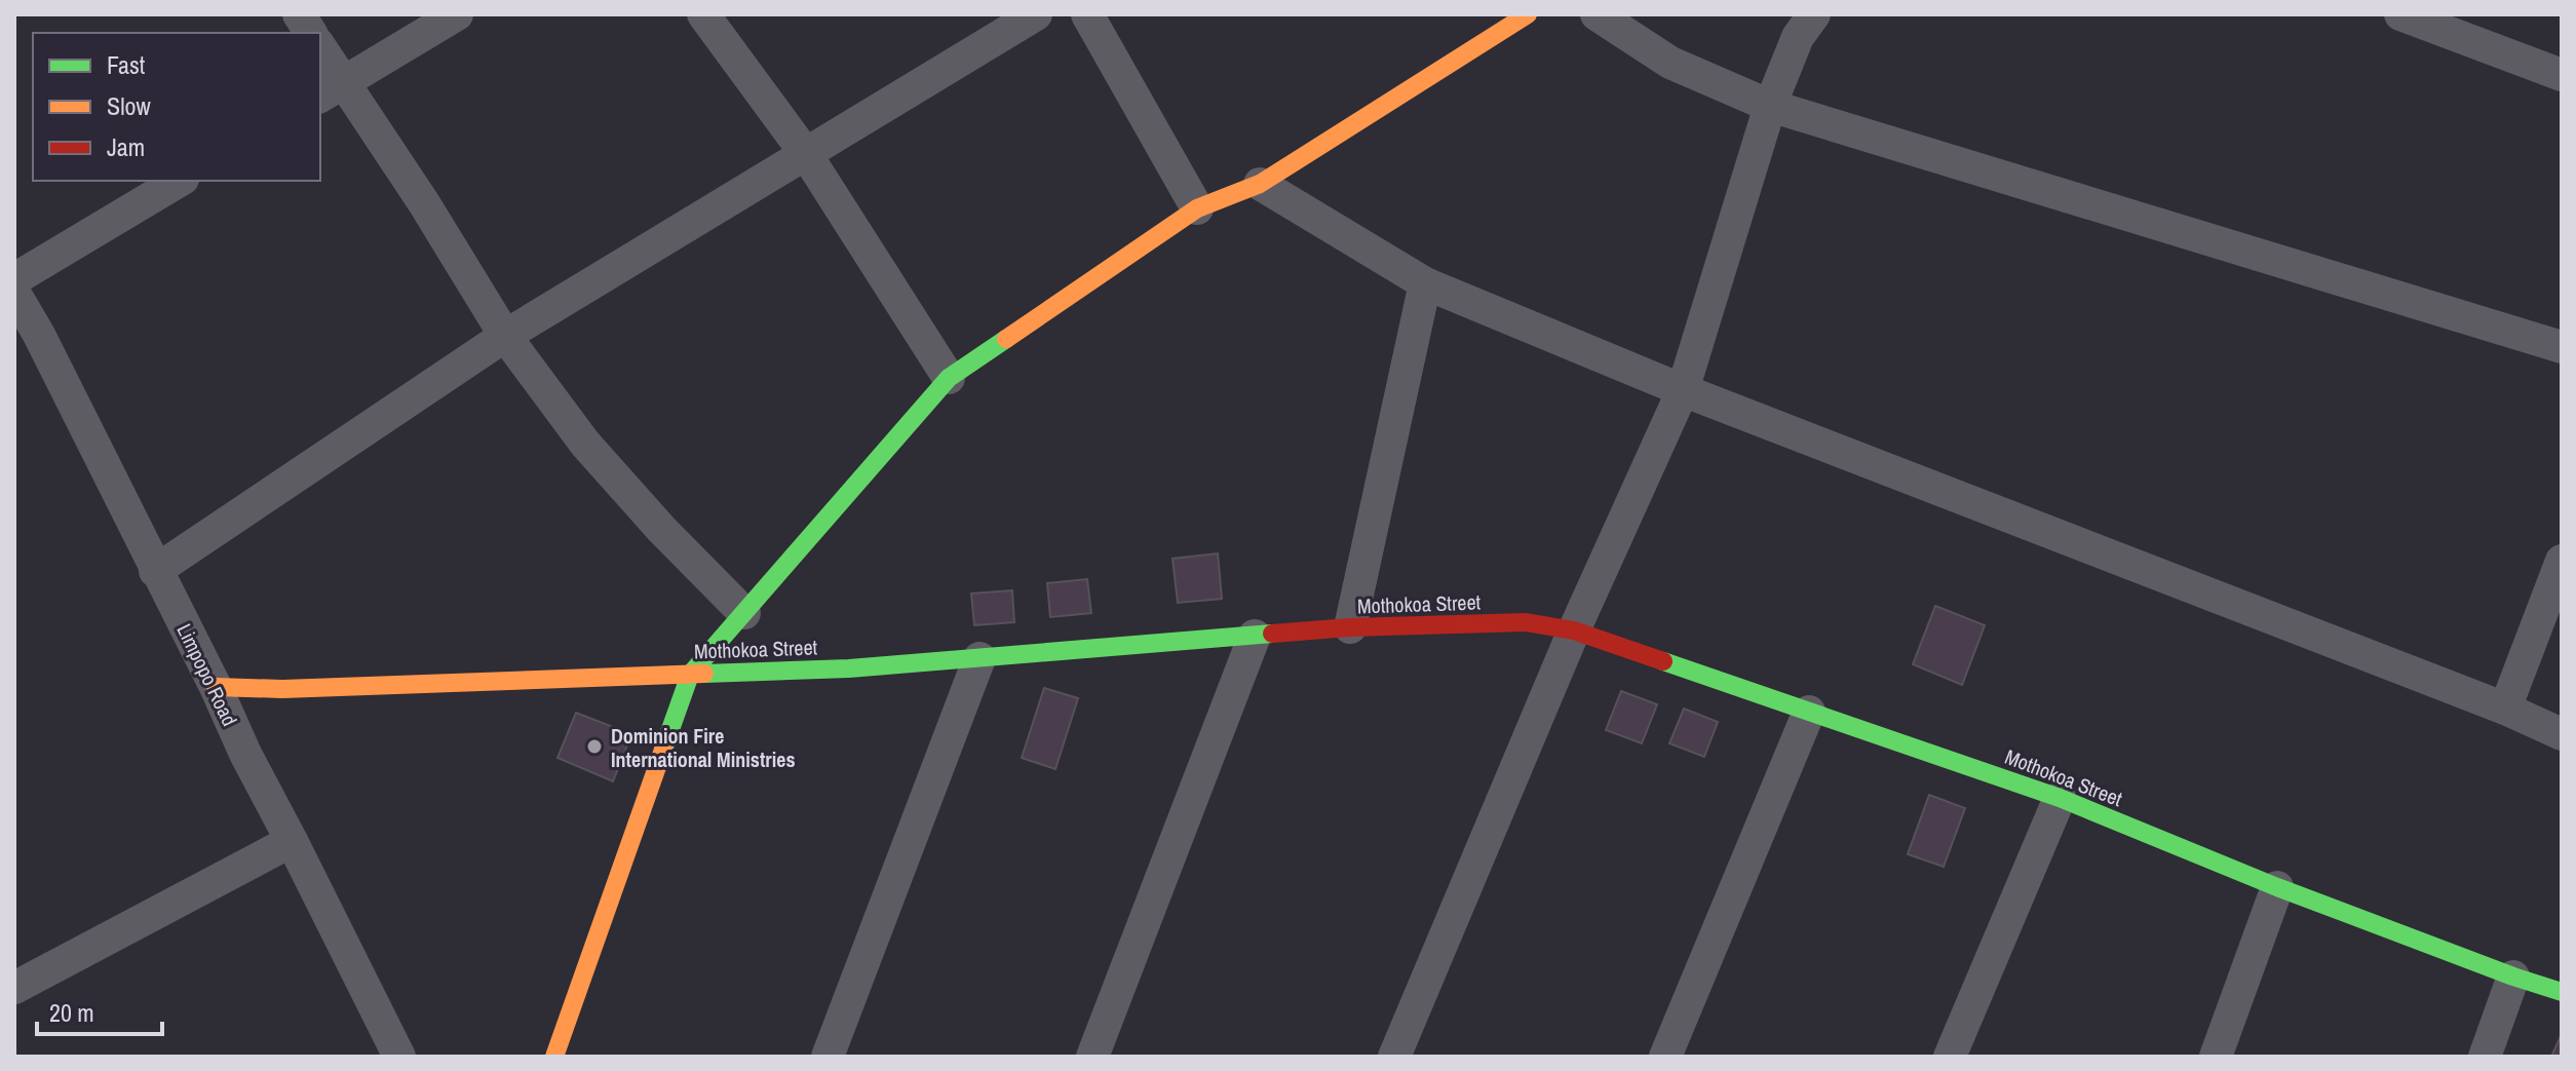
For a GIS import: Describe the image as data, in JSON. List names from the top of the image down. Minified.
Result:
{"streets":{"street":["Mothokoa Street","Limpopo Road"]},"crossings":[["Mothokoa Street","Limpopo Road"]],"places":["Dominion Fire International Ministries"],"legend":["Fast","Slow","Jam"],"scale_bar":"20 m"}
